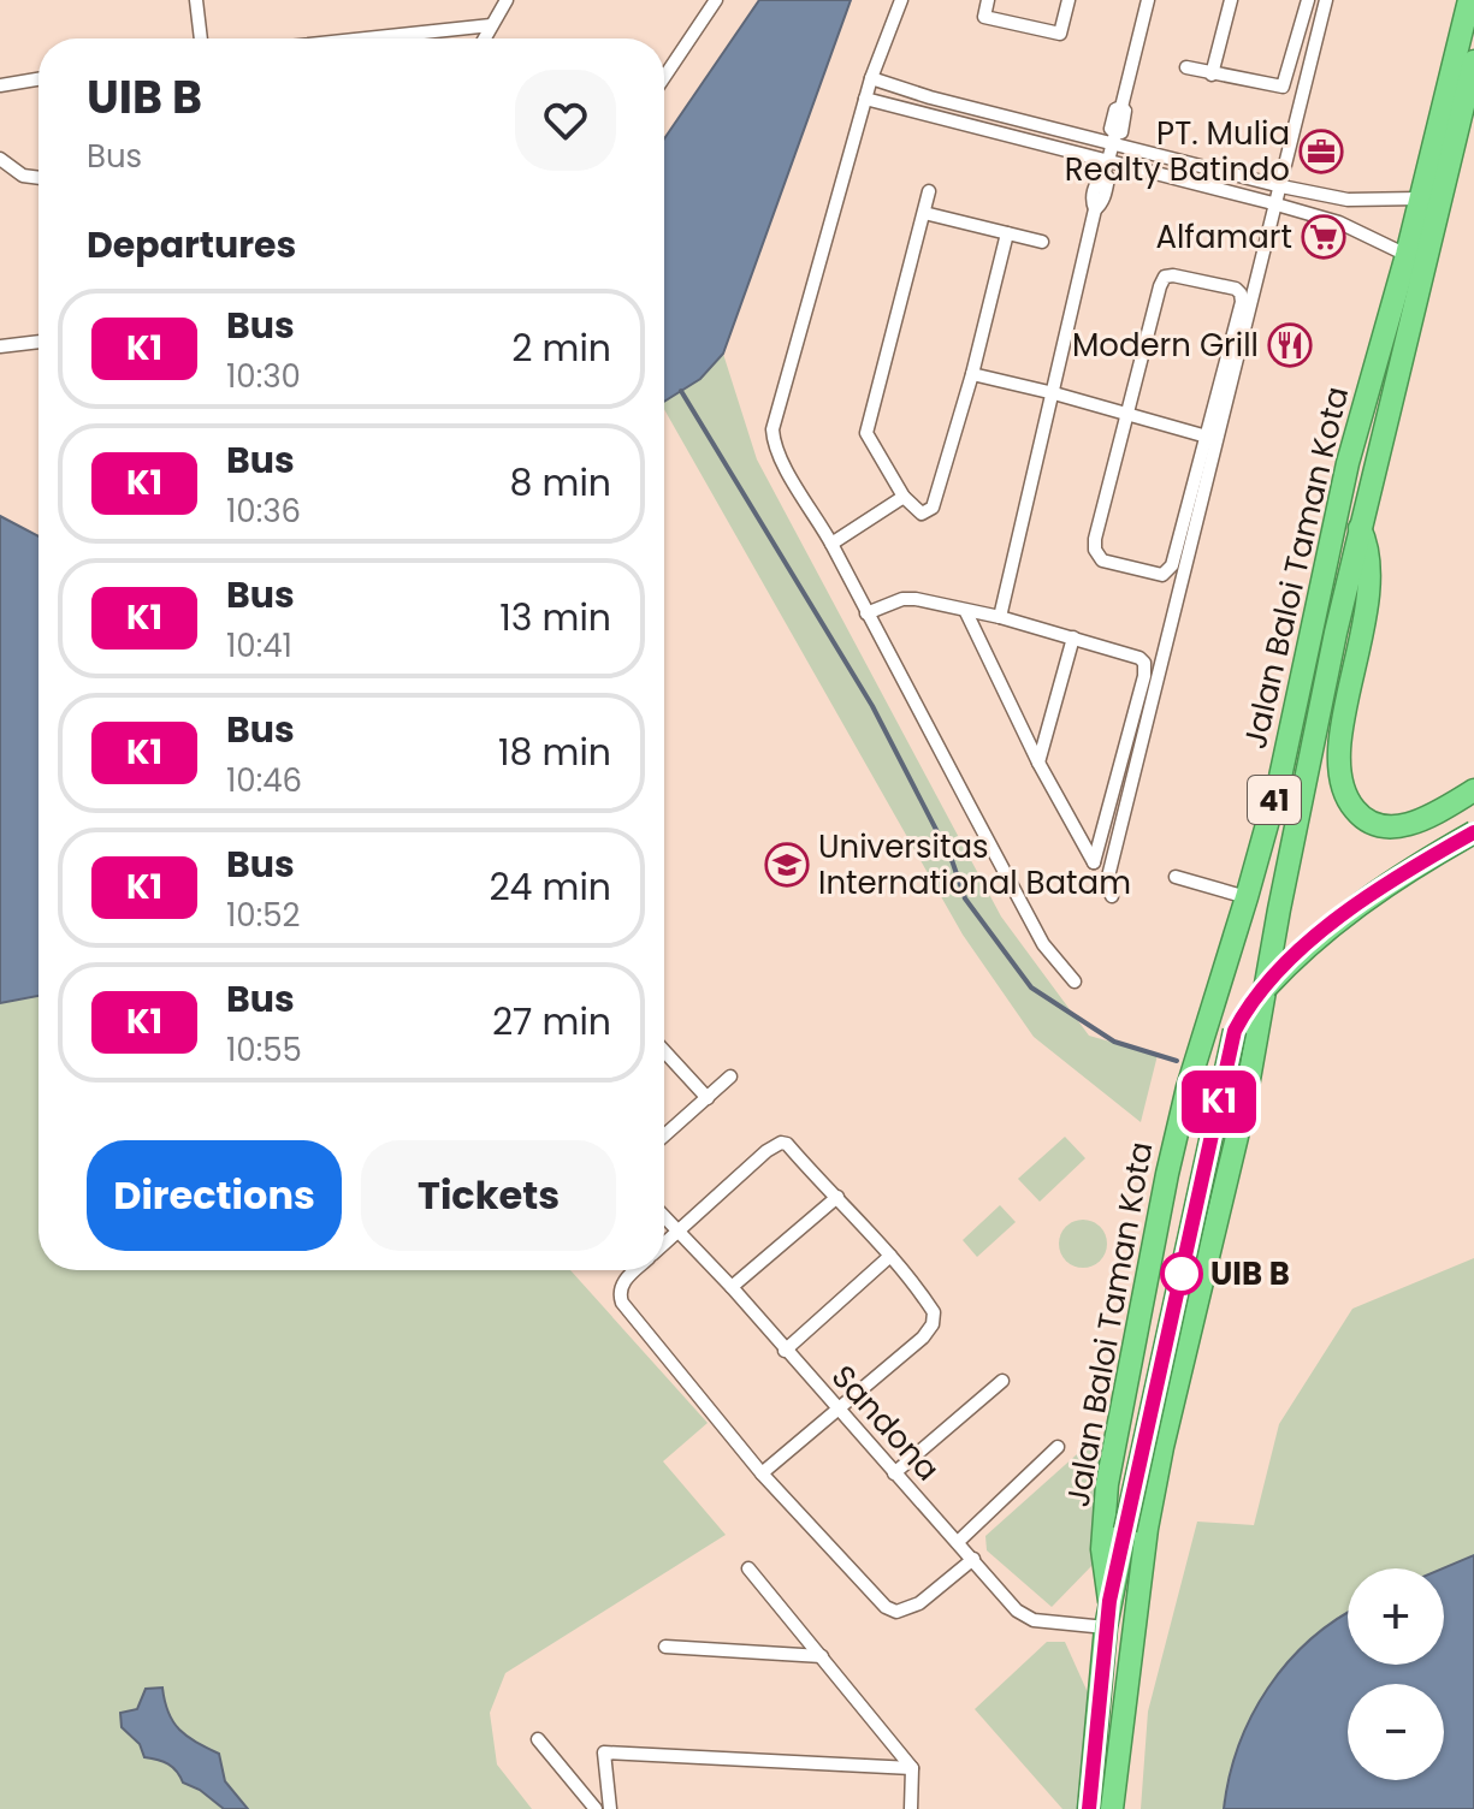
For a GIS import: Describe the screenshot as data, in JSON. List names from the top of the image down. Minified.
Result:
{"streets":{"highway":["Jalan Baloi Taman Kota","41"],"street":["Sandona"]},"places":{"office":["PT. Mulia Realty Batindo"],"supermarket":["Alfamart"],"restaurant":["Modern Grill"],"school or university":["Universitas International Batam"],"other":["UIB B"]},"lines":["bus line K1"],"page":{"on_map":"K1","heading":[["UIB B","Bus"],"Departures"],"list":[{"mark":"K1","name":"Bus","note":"10:30","value":"2 min"},{"mark":"K1","name":"Bus","note":"10:36","value":"8 min"},{"mark":"K1","name":"Bus","note":"10:41","value":"13 min"},{"mark":"K1","name":"Bus","note":"10:46","value":"18 min"},{"mark":"K1","name":"Bus","note":"10:52","value":"24 min"},{"mark":"K1","name":"Bus","note":"10:55","value":"27 min"}],"buttons":["Directions","Tickets"],"map_buttons":["+","−"]}}
